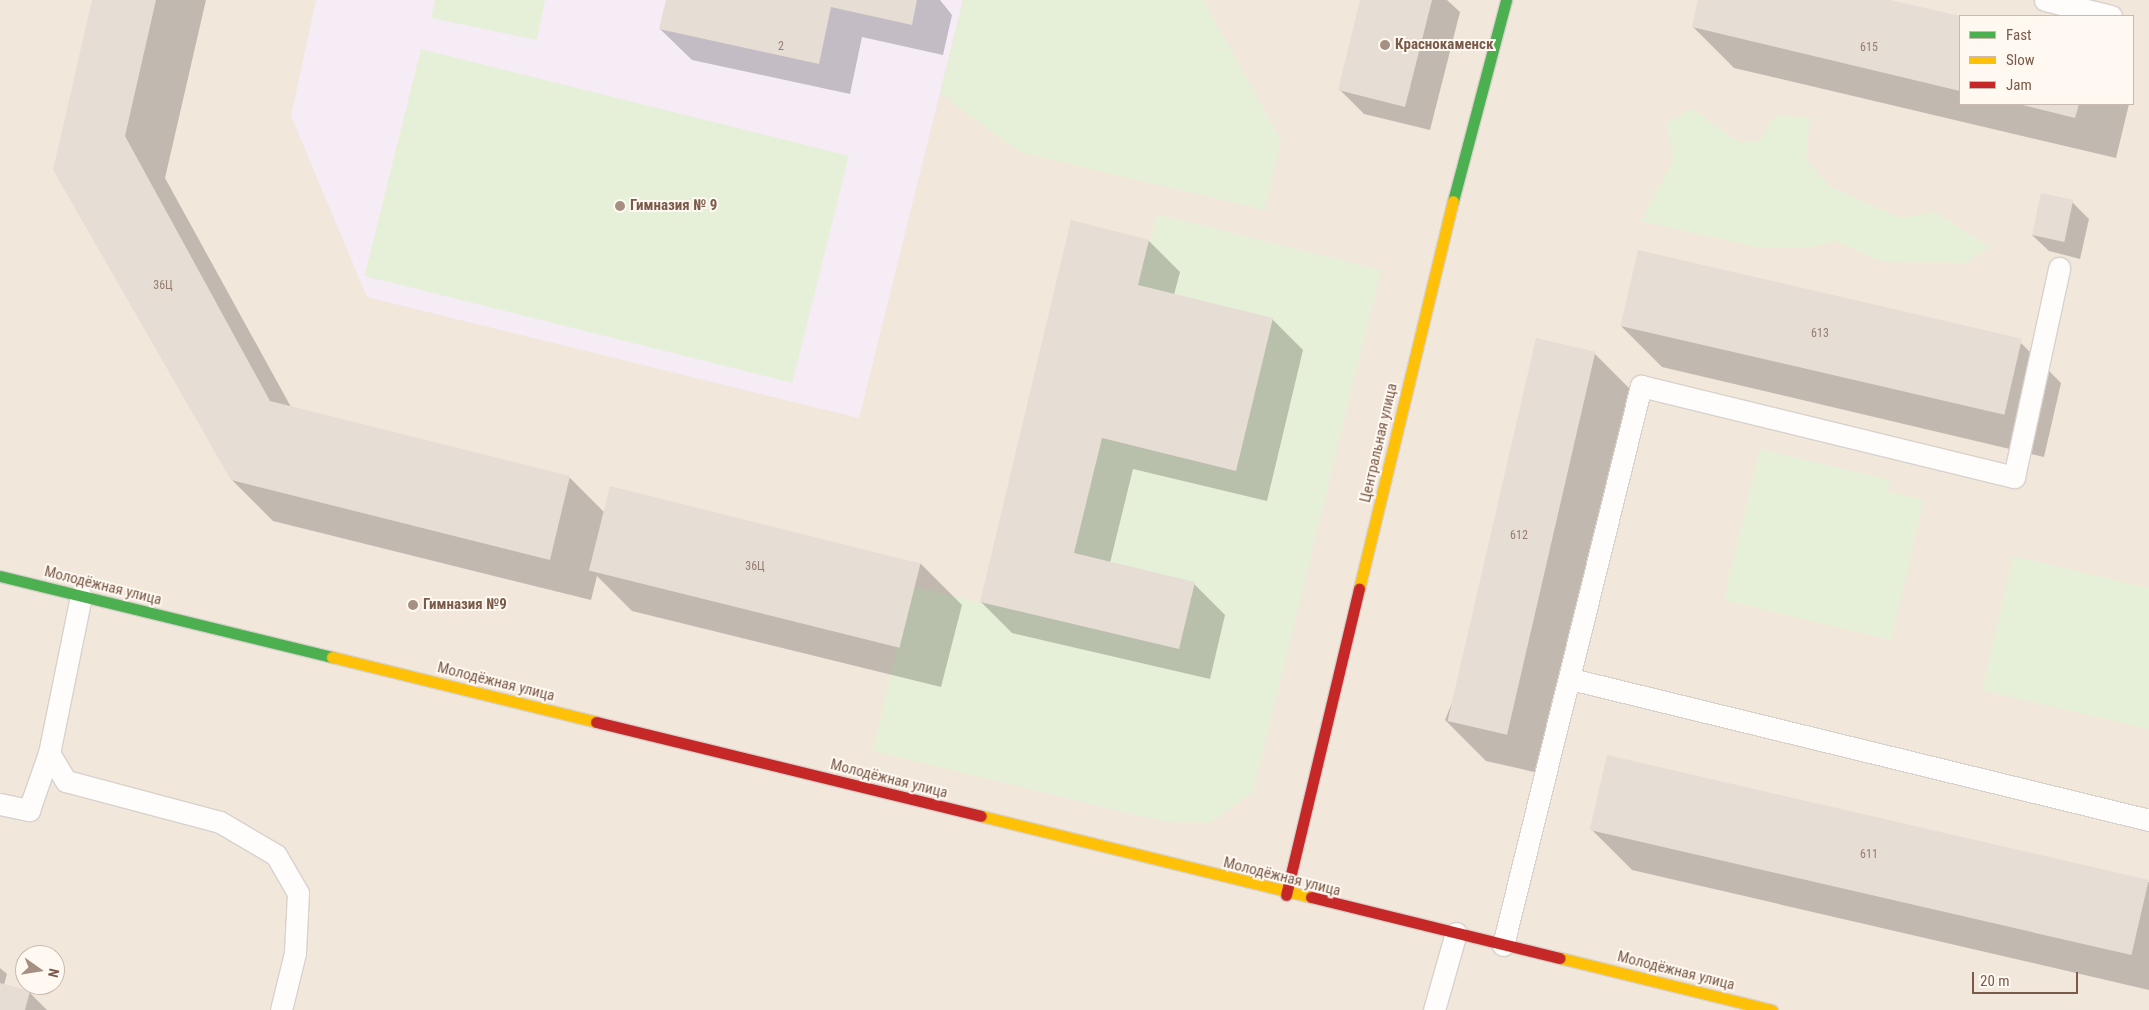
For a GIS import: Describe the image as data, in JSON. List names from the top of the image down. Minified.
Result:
{"streets":{"street":["Центральная улица","Молодёжная улица"]},"crossings":[["Центральная улица","Молодёжная улица"]],"places":["Краснокаменск","Гимназия № 9","Гимназия №9"],"house_numbers":["2","615","36Ц","613","612","36Ц","611"],"legend":["Fast","Slow","Jam"],"scale_bar":"20 m","north":"right"}
